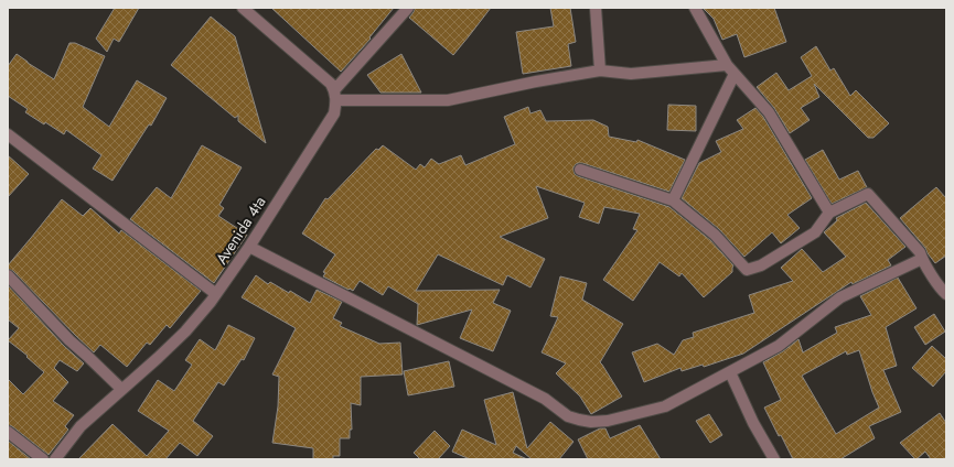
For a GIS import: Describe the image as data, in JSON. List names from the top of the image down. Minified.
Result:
{"streets":{"street":["Avenida 4ta"]}}
